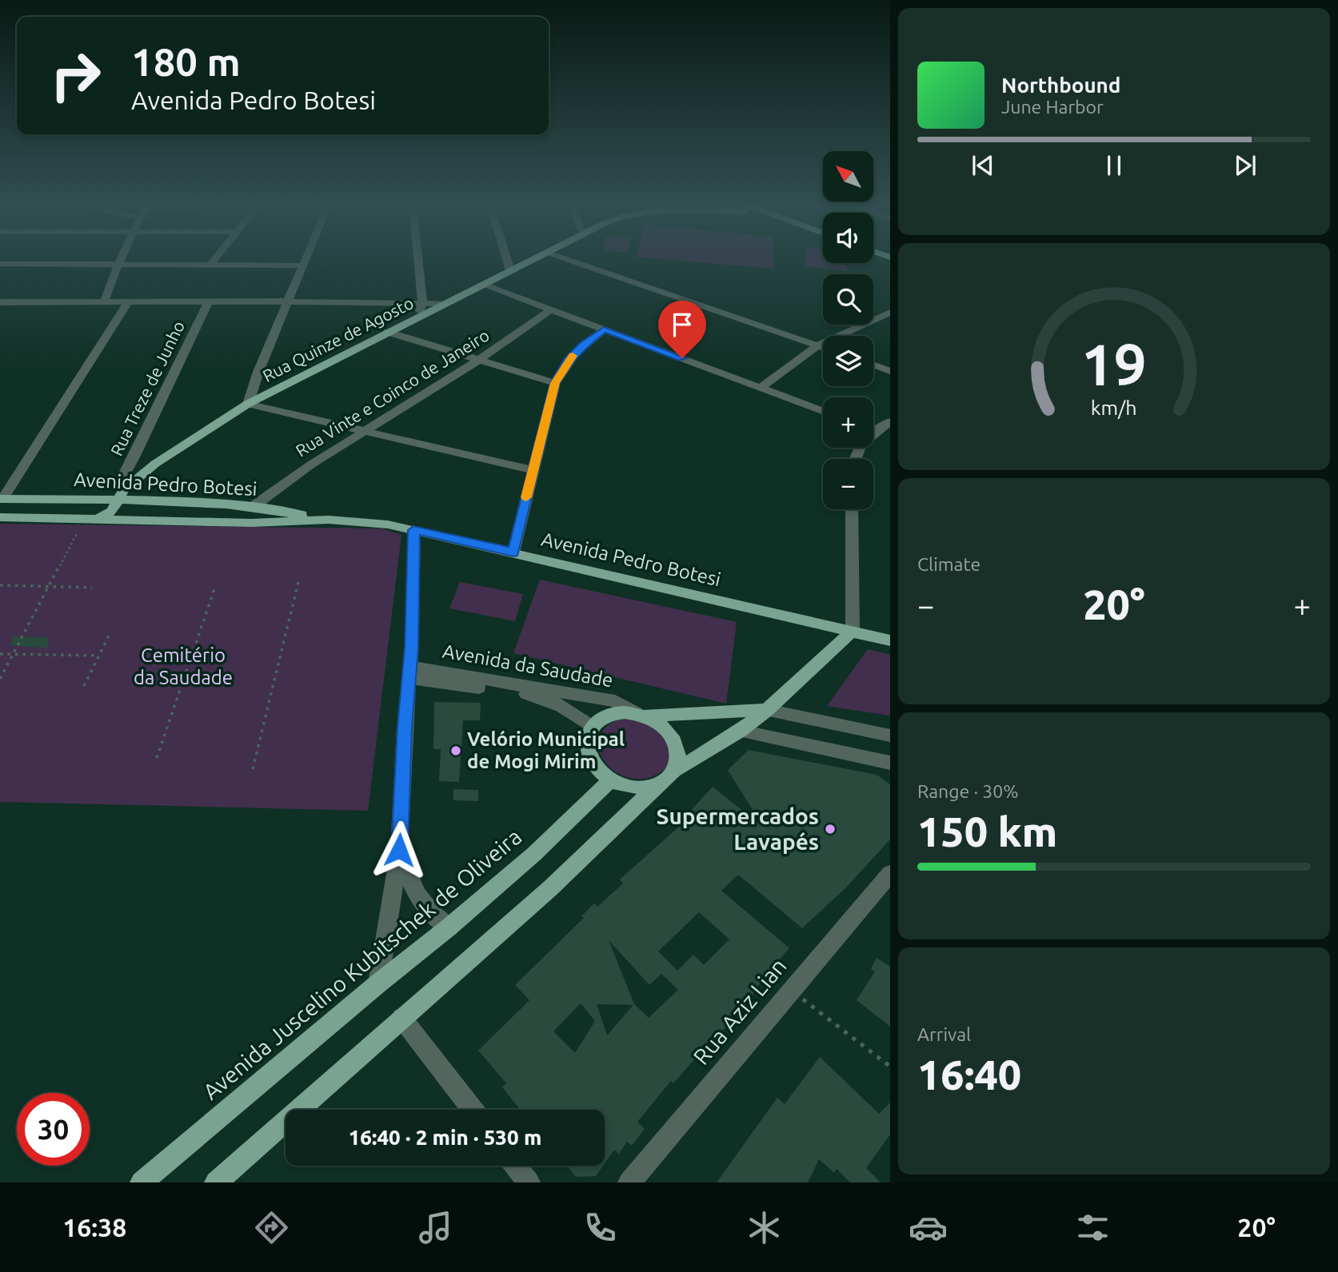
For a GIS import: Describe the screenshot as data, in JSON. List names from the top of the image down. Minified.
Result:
{"streets":{"main road":["Rua Quinze de Agosto","Avenida Pedro Botesi","Avenida Juscelino Kubitschek de Oliveira"],"street":["Rua Treze de Junho","Rua Vinte e Coinco de Janeiro","Avenida da Saudade","Rua Aziz Lian"]},"crossings":[["Rua Quinze de Agosto","Rua Treze de Junho"],["Rua Quinze de Agosto","Avenida Pedro Botesi"],["Rua Treze de Junho","Avenida Pedro Botesi"],["Rua Vinte e Coinco de Janeiro","Avenida Pedro Botesi"],["Avenida da Saudade","Avenida Juscelino Kubitschek de Oliveira"]],"parks":["Cemitério da Saudade"],"places":["Velório Municipal de Mogi Mirim","Supermercados Lavapés"],"north":"top left","page":{"turn":["180 m","Avenida Pedro Botesi"],"song":["Northbound","June Harbor"],"map_buttons":["+","−"],"tile":["Climate",["Range · 30%","150 km"],["Arrival","16:40"]],"heat":["−","20°","+"],"limit":"30","trip":"16:40 · 2 min · 530 m","tabs":["16:38","20°"],"gauge":["19","km/h"]}}
